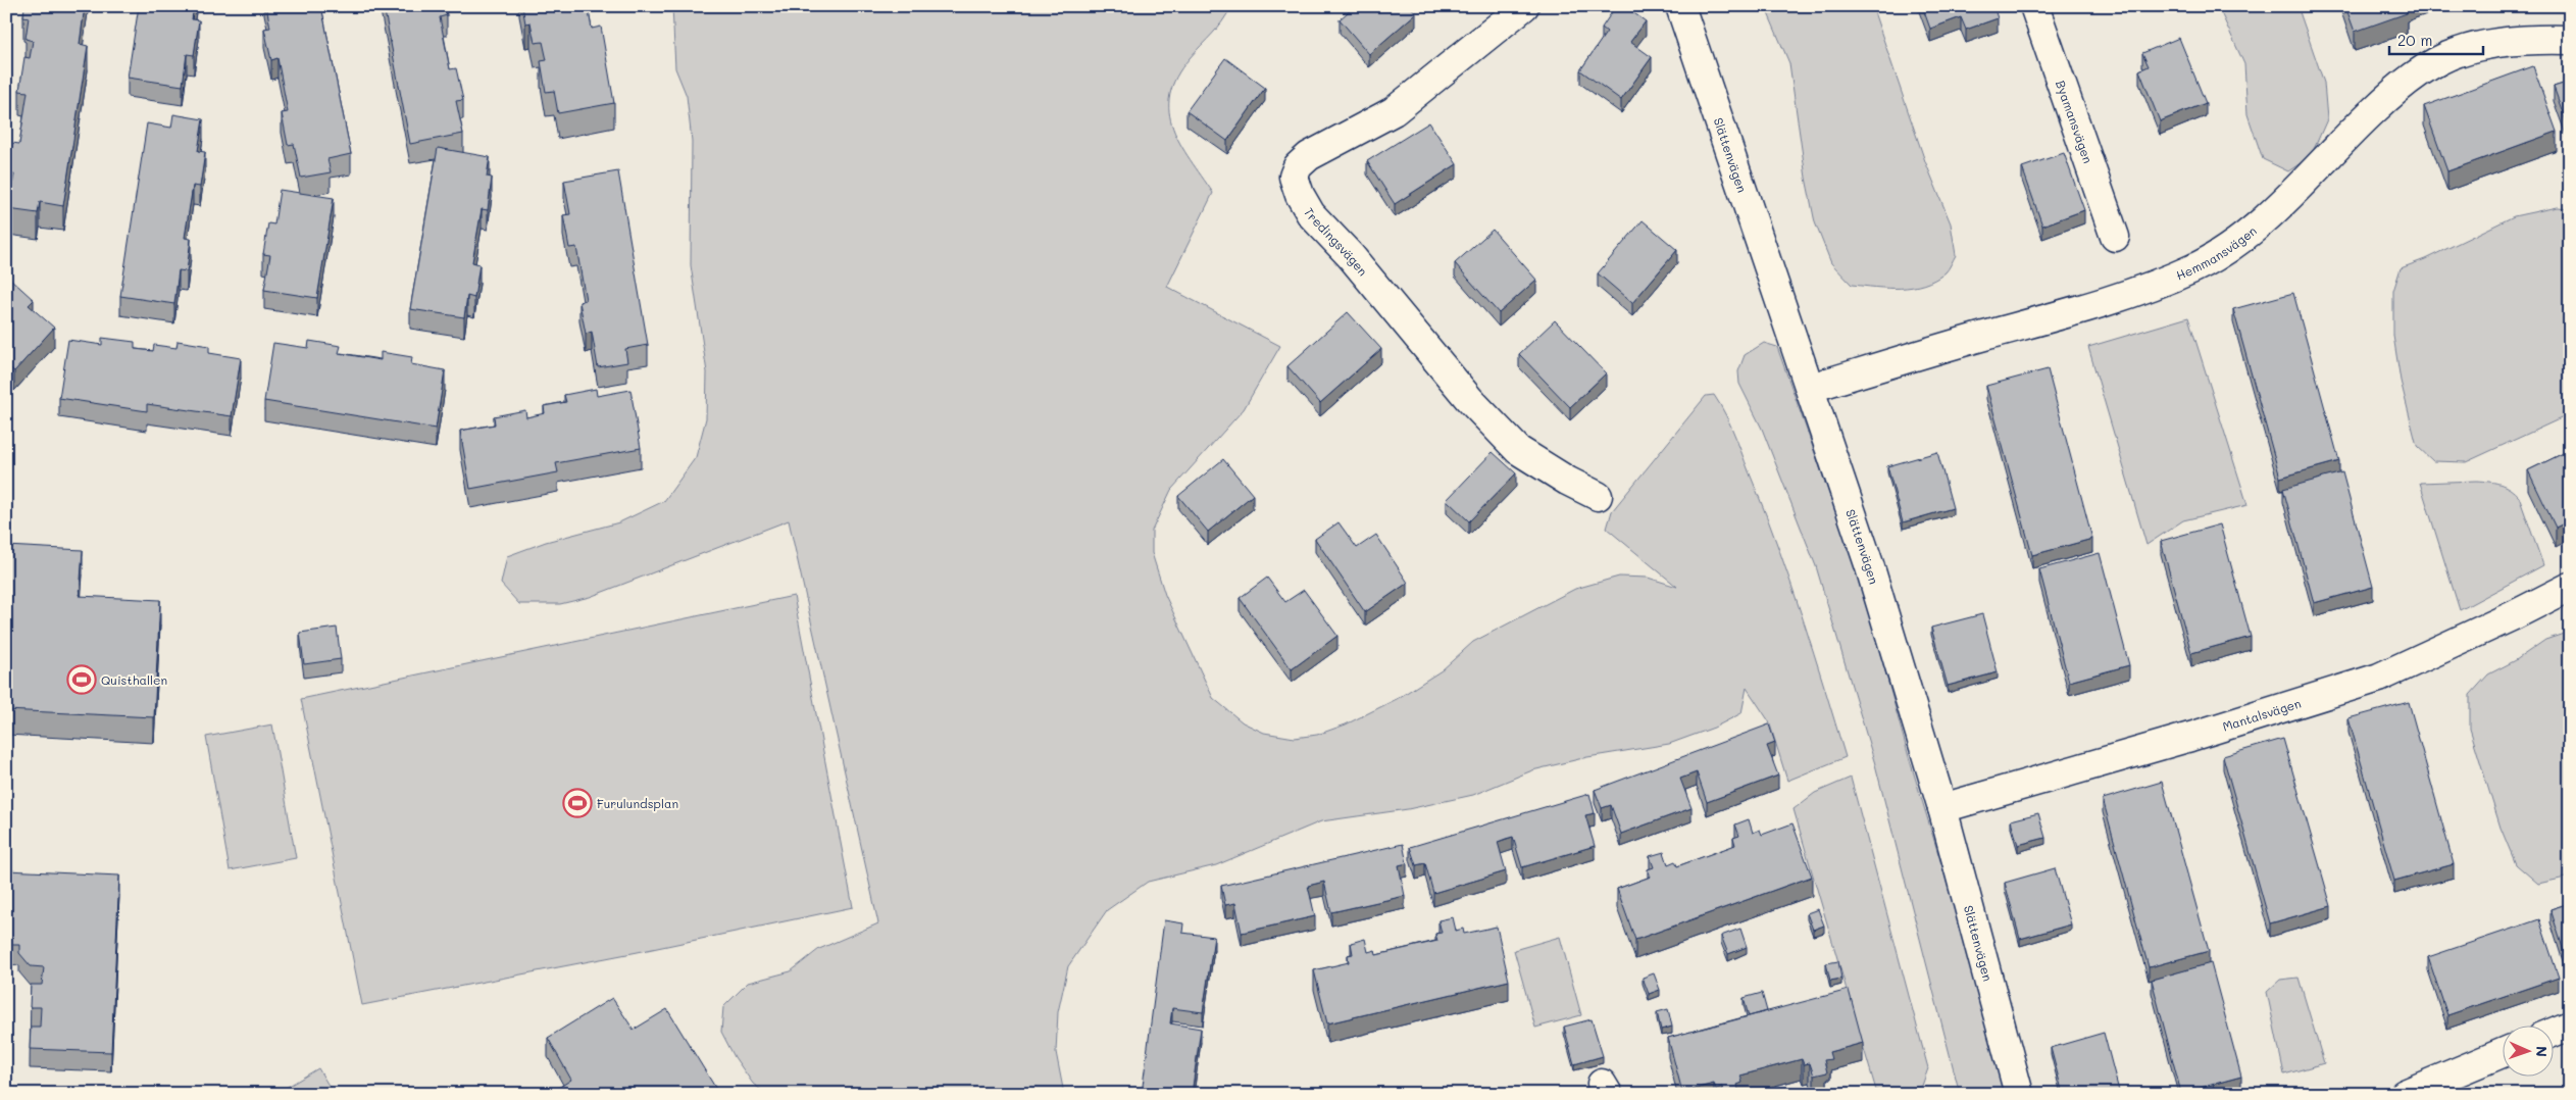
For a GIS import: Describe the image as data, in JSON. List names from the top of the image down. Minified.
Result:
{"streets":{"street":["Byamansvägen","Slättenvägen","Tredingsvägen","Hemmansvägen","Mantalsvägen"]},"crossings":[["Slättenvägen","Hemmansvägen"],["Slättenvägen","Mantalsvägen"]],"places":{"sports":["Quisthallen","Furulundsplan"]},"scale_bar":"20 m","north":"right"}
